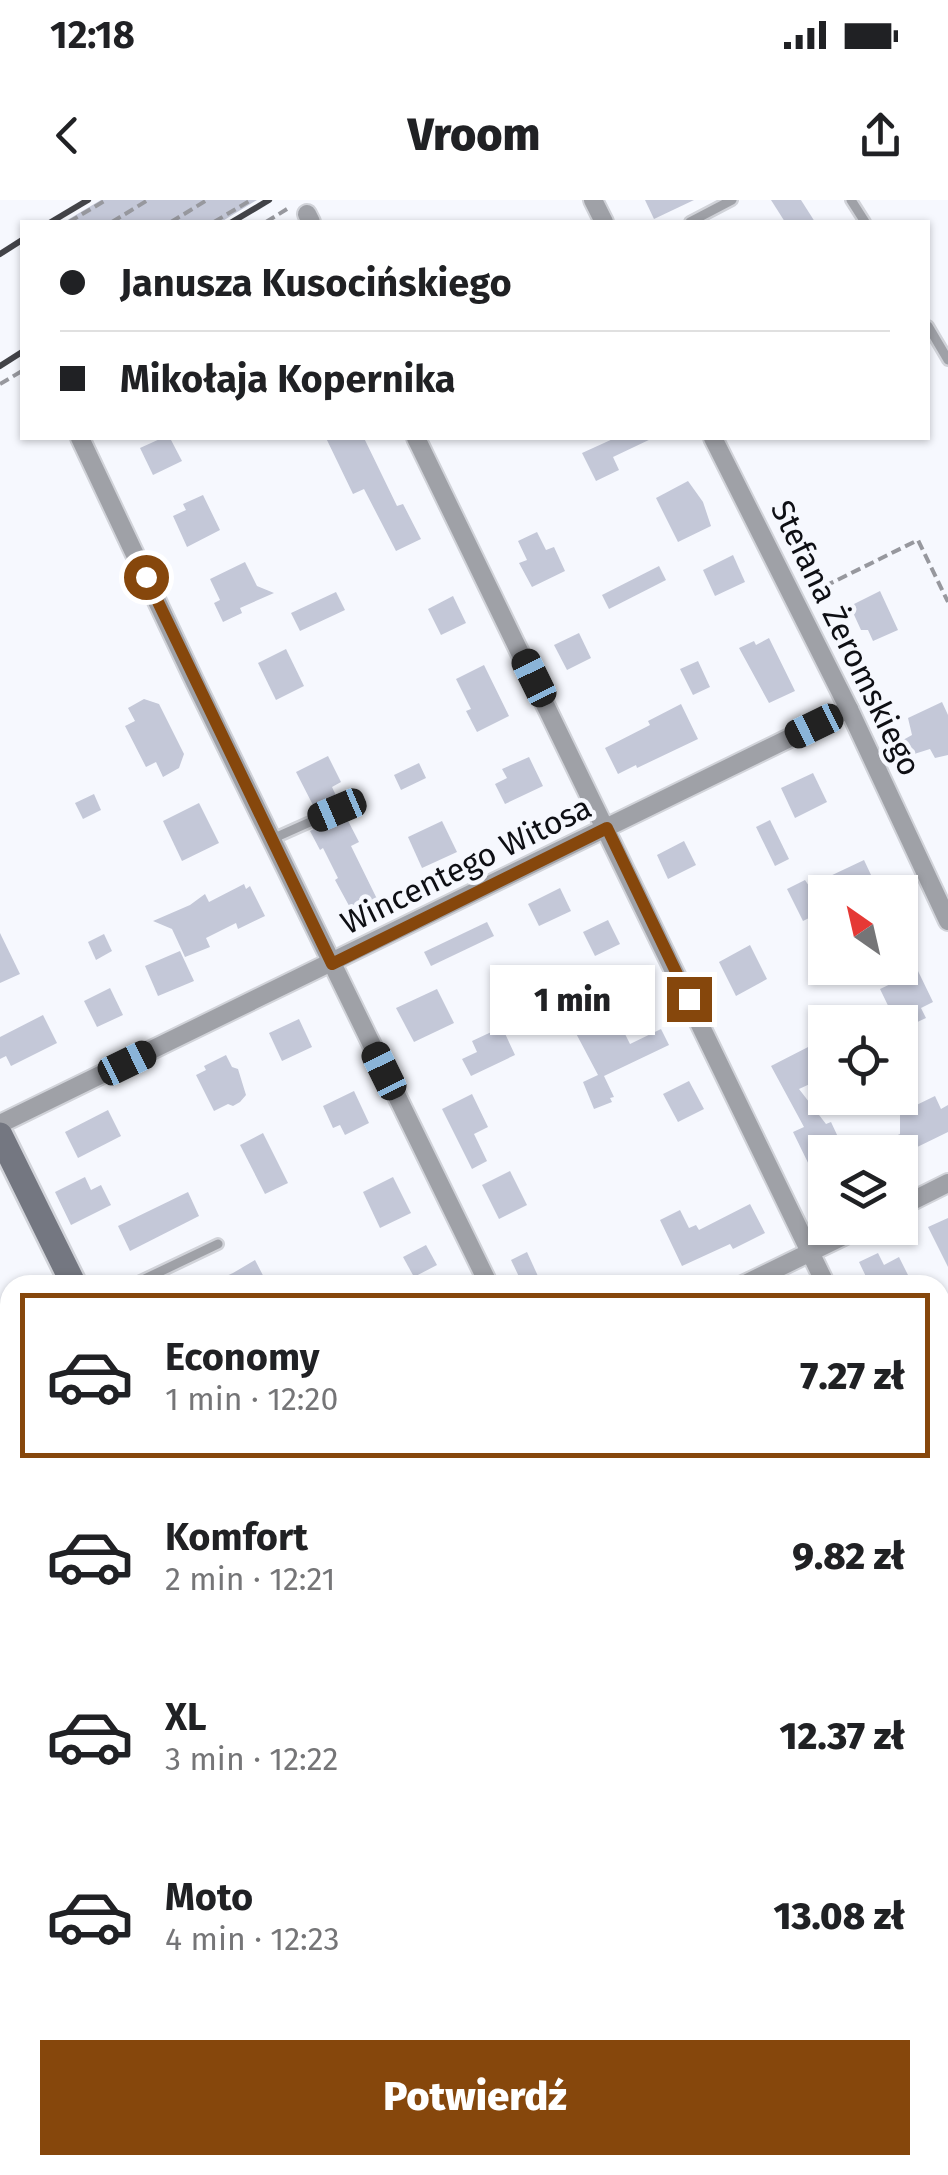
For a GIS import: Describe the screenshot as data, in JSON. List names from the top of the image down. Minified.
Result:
{"streets":{"street":["Stefana Żeromskiego","Wincentego Witosa"]},"crossings":[["Stefana Żeromskiego","Wincentego Witosa"]],"north":"top left","page":{"status":"12:18","header":"Vroom","banner":["Janusza Kusocińskiego","Mikołaja Kopernika"],"bubble":"1 min","list":[{"name":"Economy","note":"1 min · 12:20","value":"7.27 zł"},{"name":"Komfort","note":"2 min · 12:21","value":"9.82 zł"},{"name":"XL","note":"3 min · 12:22","value":"12.37 zł"},{"name":"Moto","note":"4 min · 12:23","value":"13.08 zł"}],"buttons":"Potwierdź"}}
